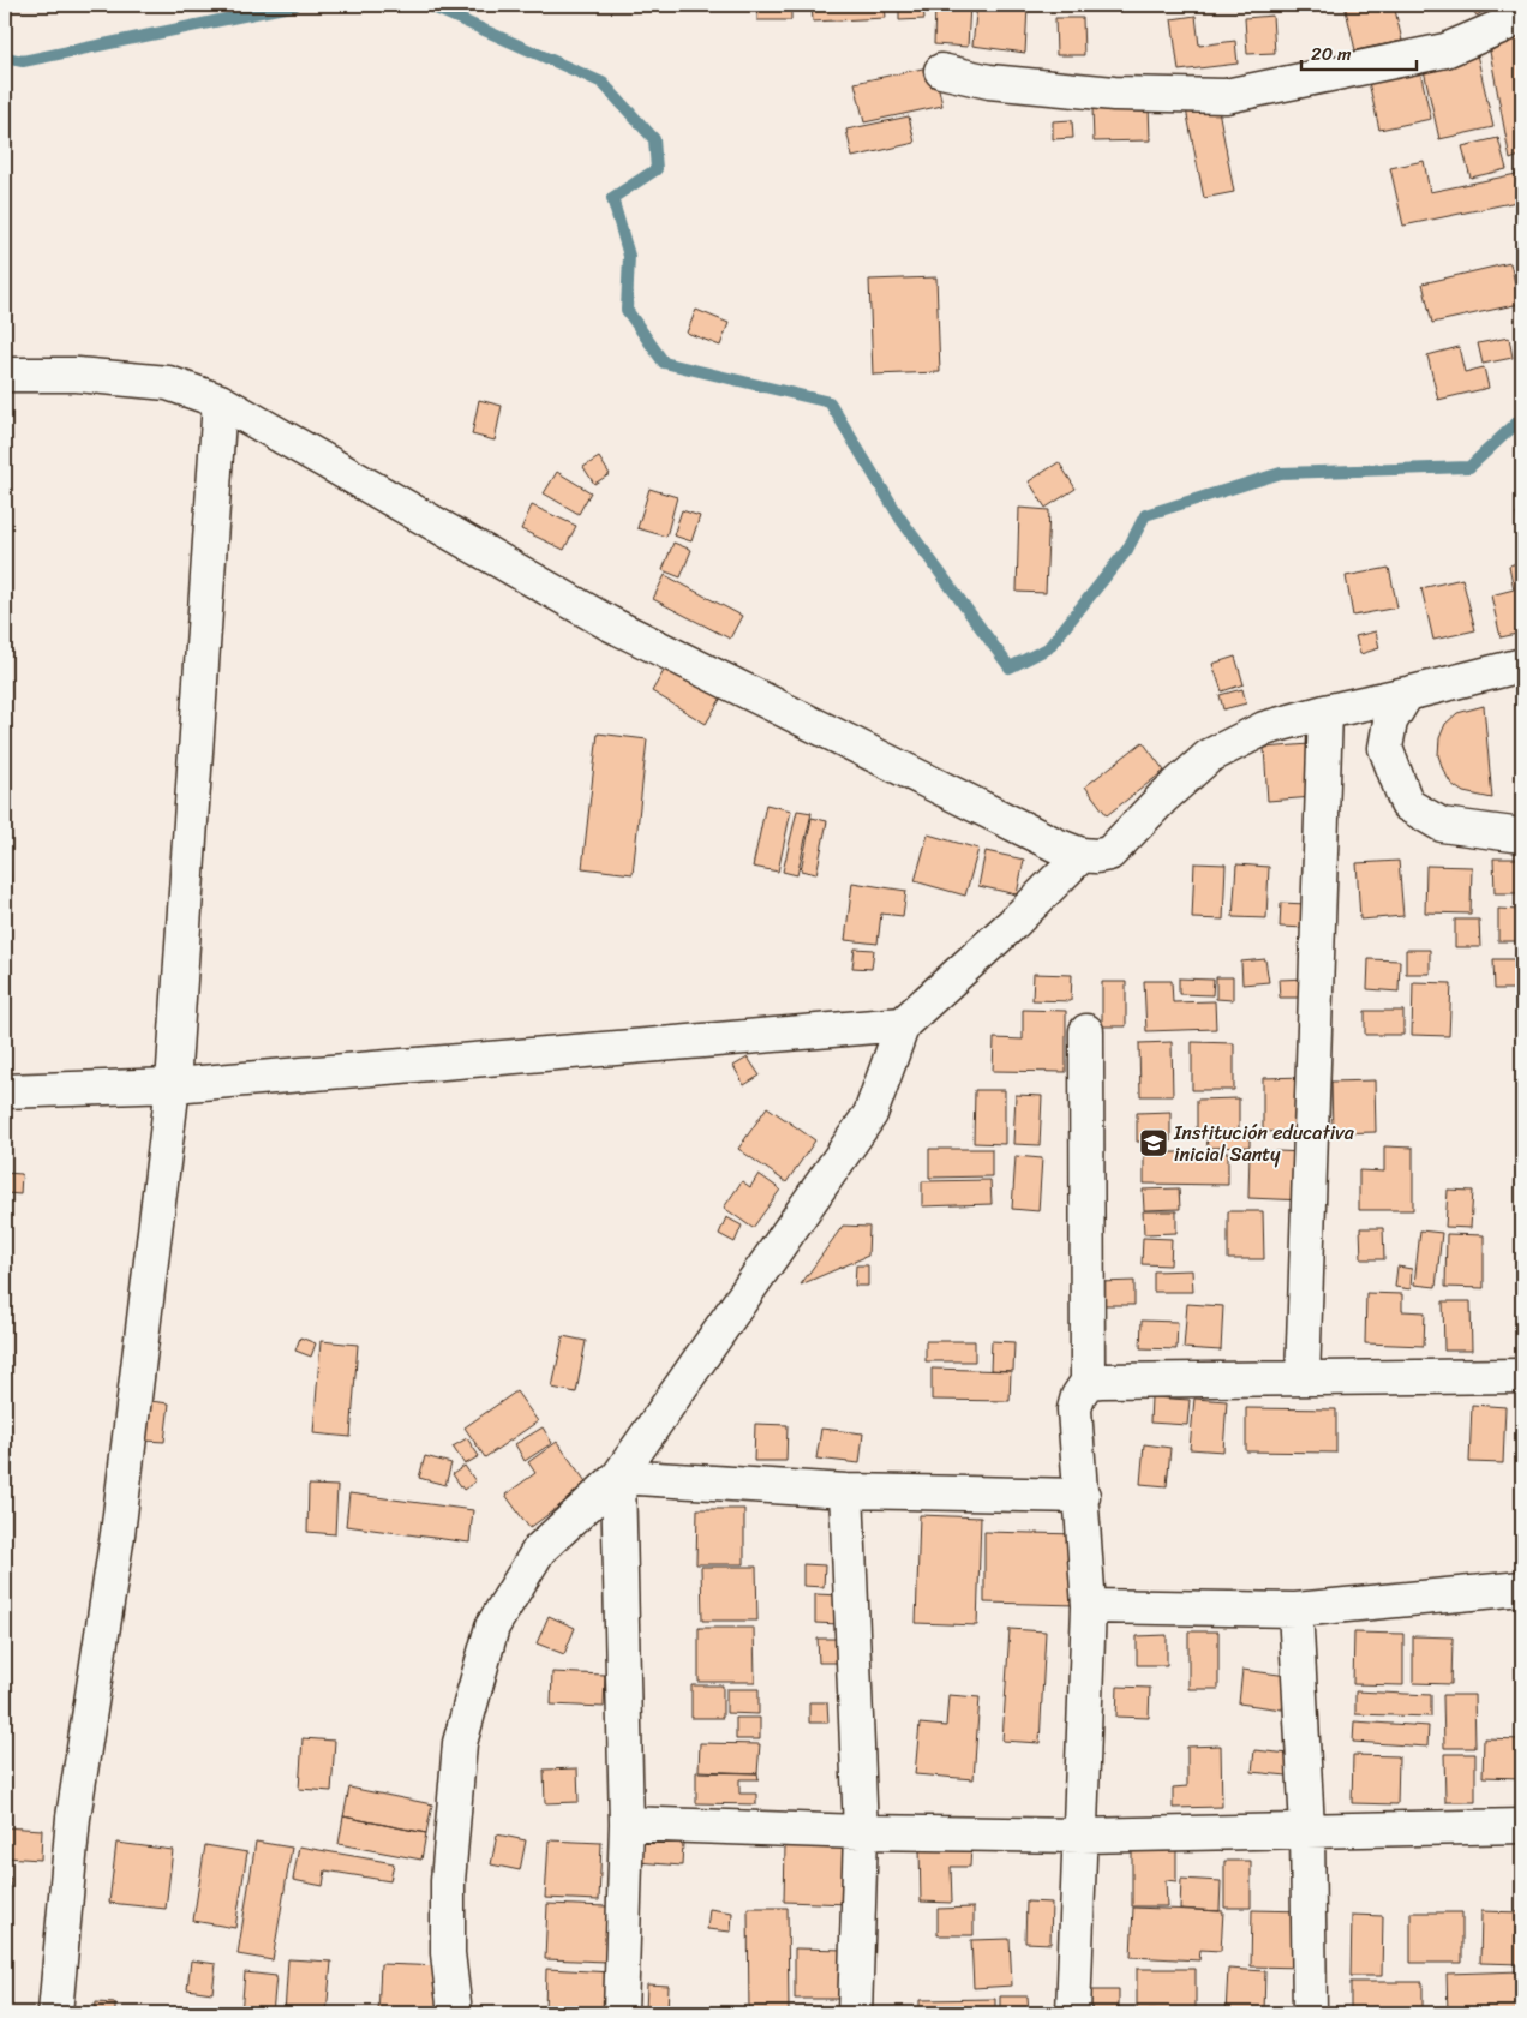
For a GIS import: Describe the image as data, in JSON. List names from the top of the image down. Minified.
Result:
{"places":{"school or university":["Institución educativa inicial Santy"]},"scale_bar":"20 m"}
